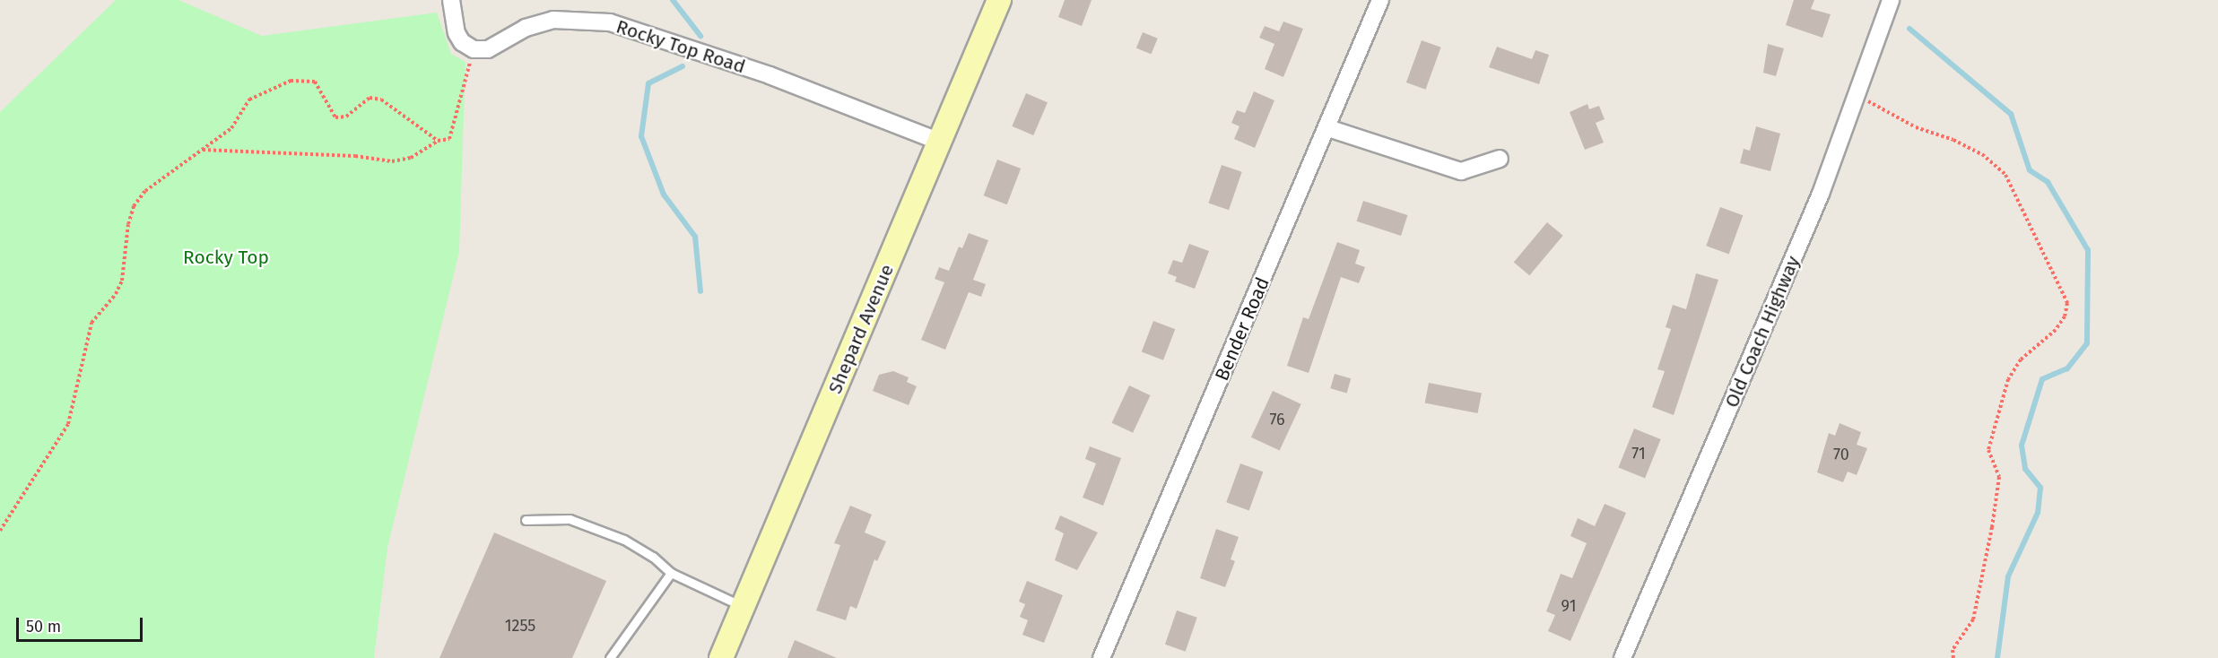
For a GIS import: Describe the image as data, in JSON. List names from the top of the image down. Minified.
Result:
{"streets":{"main road":["Shepard Avenue"],"street":["Rocky Top Road","Bender Road","Old Coach Highway"]},"crossings":[["Rocky Top Road","Shepard Avenue"]],"parks":["Rocky Top"],"house_numbers":["76","71","70","91","1255"],"scale_bar":"50 m"}
